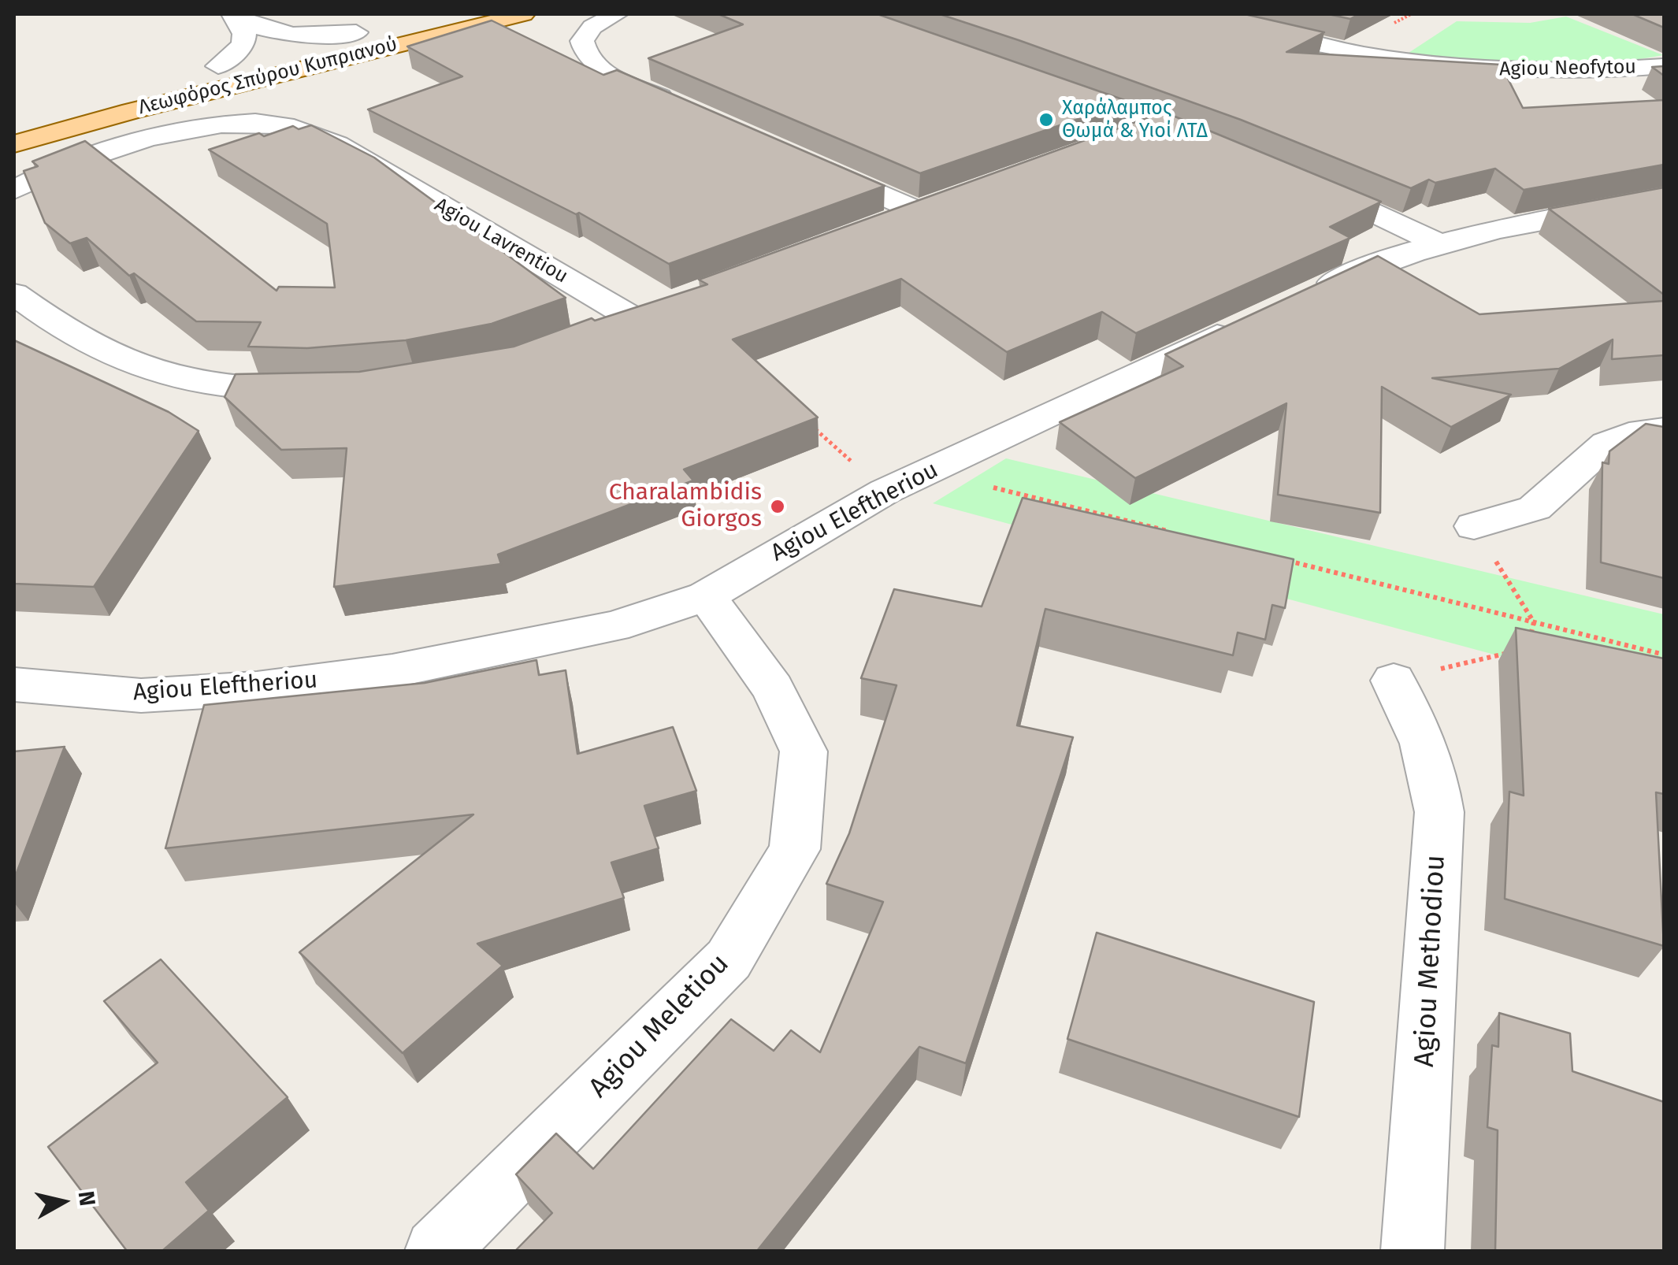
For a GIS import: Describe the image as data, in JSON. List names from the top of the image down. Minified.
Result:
{"streets":{"main road":["Λεωφόρος Σπύρου Κυπριανού"],"street":["Agiou Neofytou","Agiou Lavrentiou","Agiou Eleftheriou","Agiou Methodiou","Agiou Meletiou"]},"crossings":[["Agiou Eleftheriou","Agiou Meletiou"]],"places":["Χαράλαμπος Θωμά & Υιοί ΛΤΔ","Charalambidis Giorgos"],"north":"right"}
